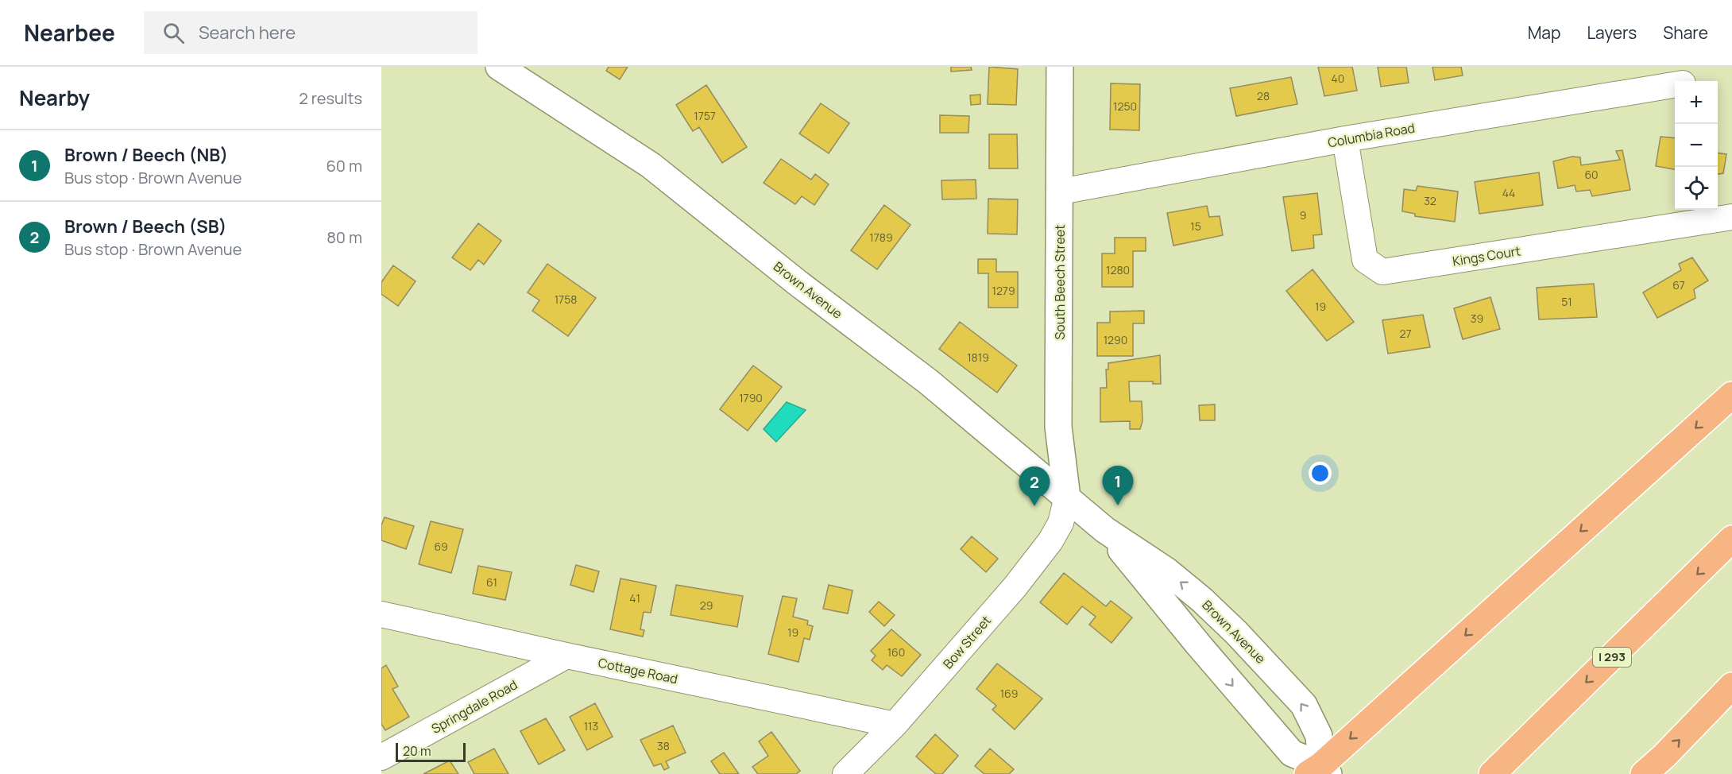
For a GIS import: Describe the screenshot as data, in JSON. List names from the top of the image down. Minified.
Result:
{"streets":{"highway":["I 293"],"main road":["South Beech Street","Brown Avenue"],"street":["Columbia Road","Kings Court","Bow Street","Cottage Road","Springdale Road"]},"crossings":[["Columbia Road","Kings Court"],["Columbia Road","South Beech Street"],["South Beech Street","Brown Avenue"],["South Beech Street","Bow Street"],["Brown Avenue","Bow Street"],["Bow Street","Cottage Road"],["Cottage Road","Springdale Road"]],"house_numbers":["40","28","1250","1757","60","44","32","9","15","1789","1280","67","1279","1758","51","19","39","27","1290","1819","1790","69","61","41","29","19","160","169","113","38"],"scale_bar":"20 m","page":{"header":"Nearbee","search":"Search here","nav":["Map","Layers","Share"],"heading":["Nearby","2 results"],"map_buttons":["+","−"],"list":[{"mark":"1","name":"Brown / Beech (NB)","note":"Bus stop · Brown Avenue","value":"60 m"},{"mark":"2","name":"Brown / Beech (SB)","note":"Bus stop · Brown Avenue","value":"80 m"}],"pins":["1","2"],"scale":"20 m"}}
